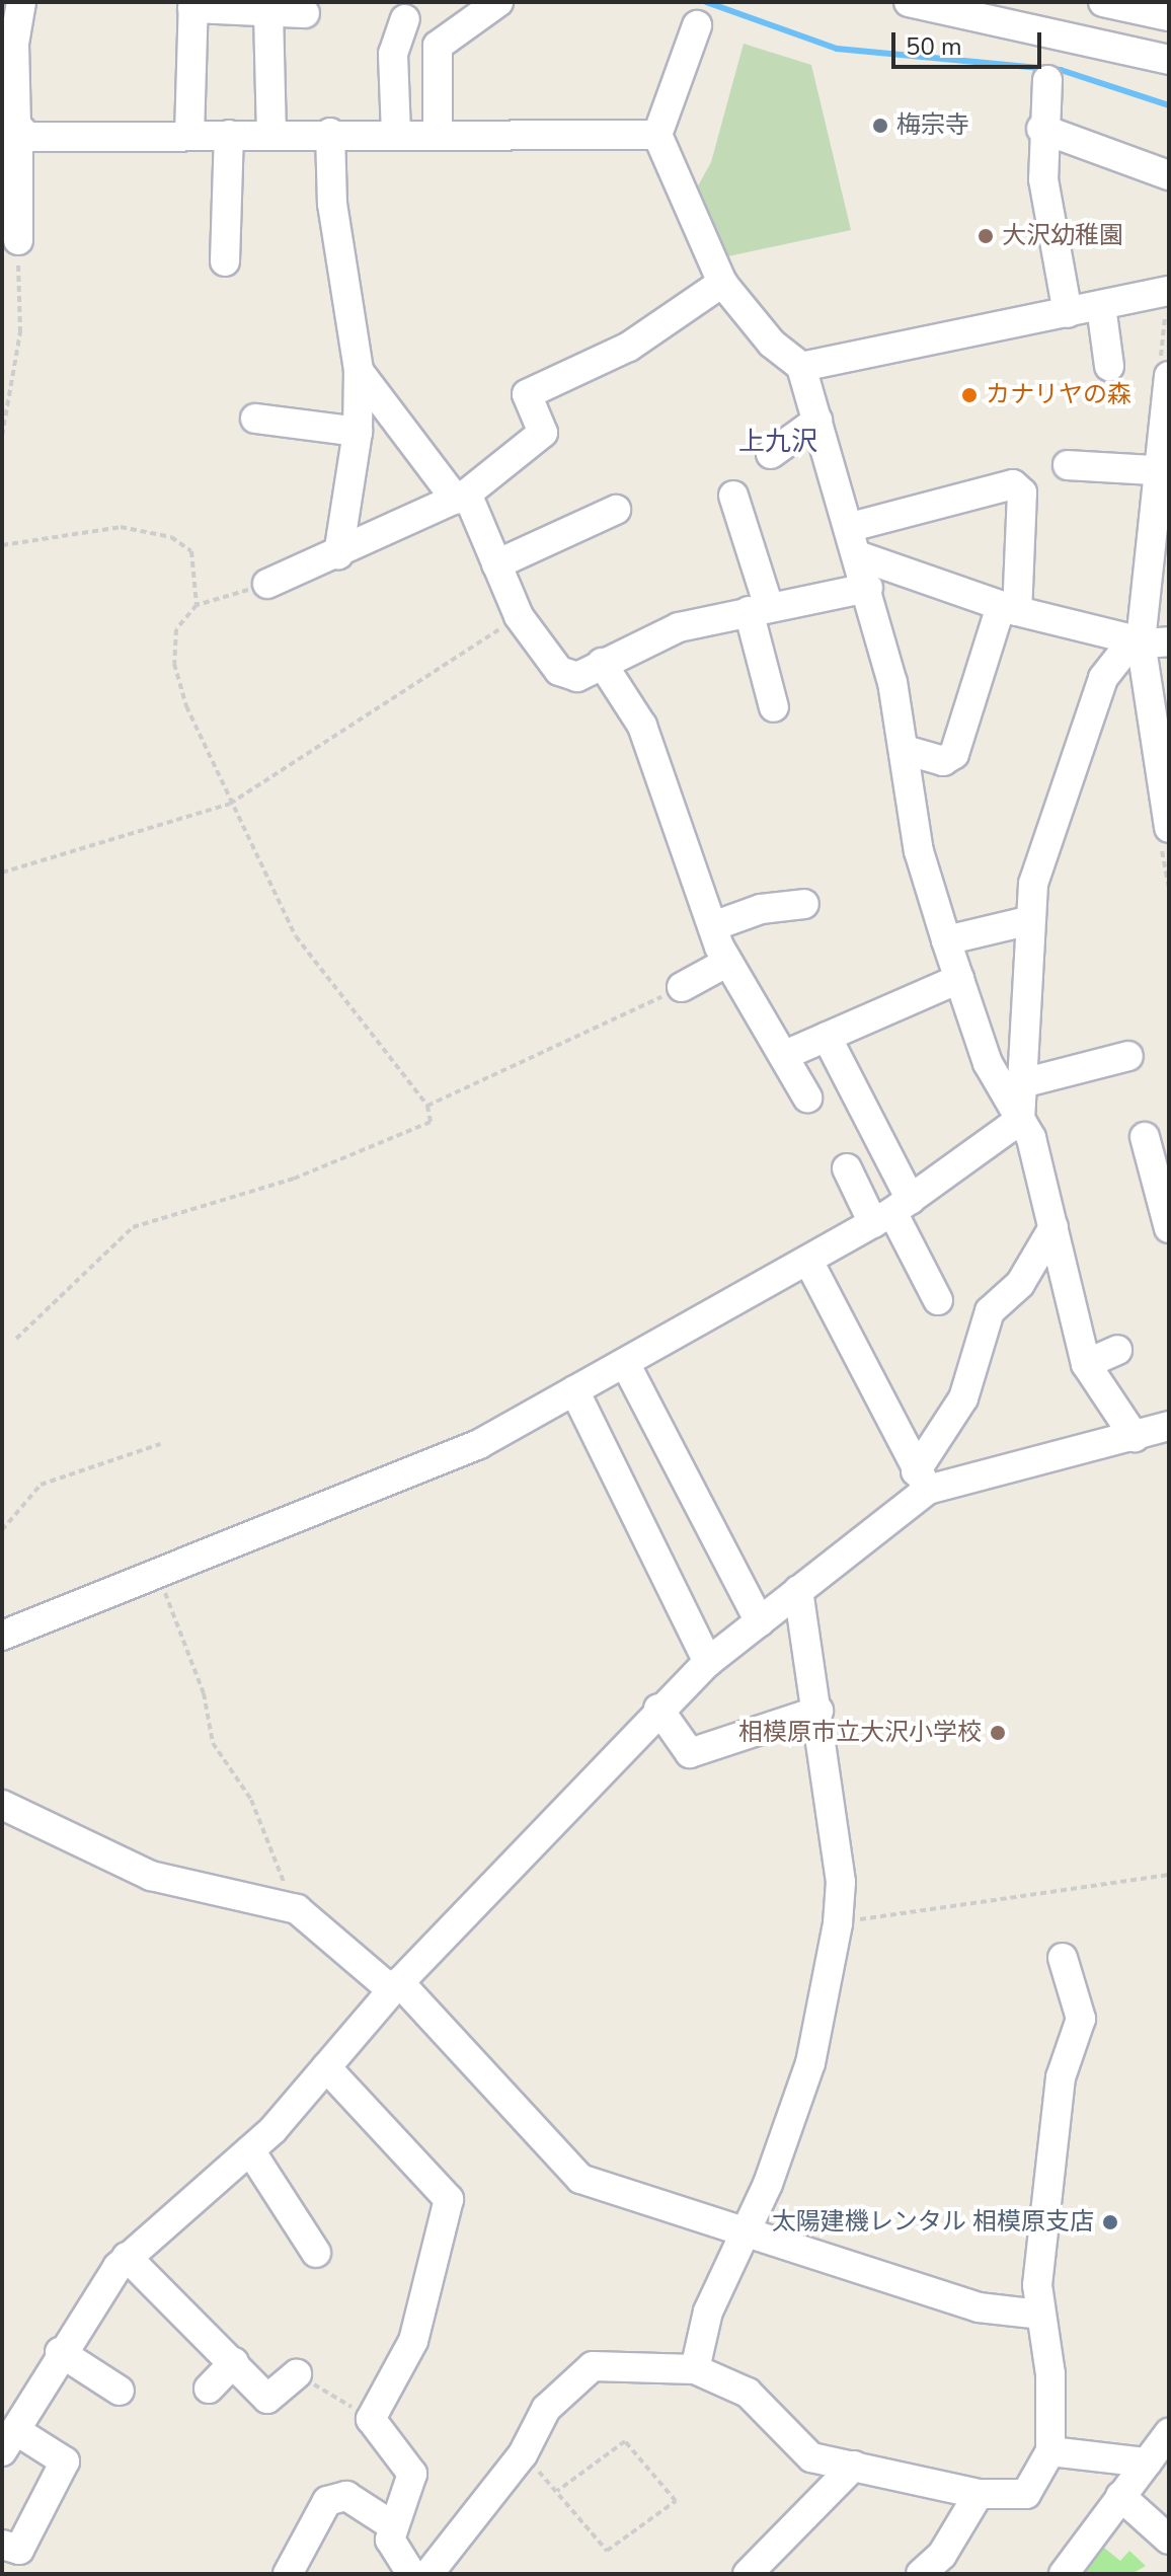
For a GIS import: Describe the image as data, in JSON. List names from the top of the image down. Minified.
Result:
{"districts":["上九沢"],"places":["梅宗寺","大沢幼稚園","カナリヤの森","相模原市立大沢小学校","太陽建機レンタル 相模原支店"],"scale_bar":"50 m"}
